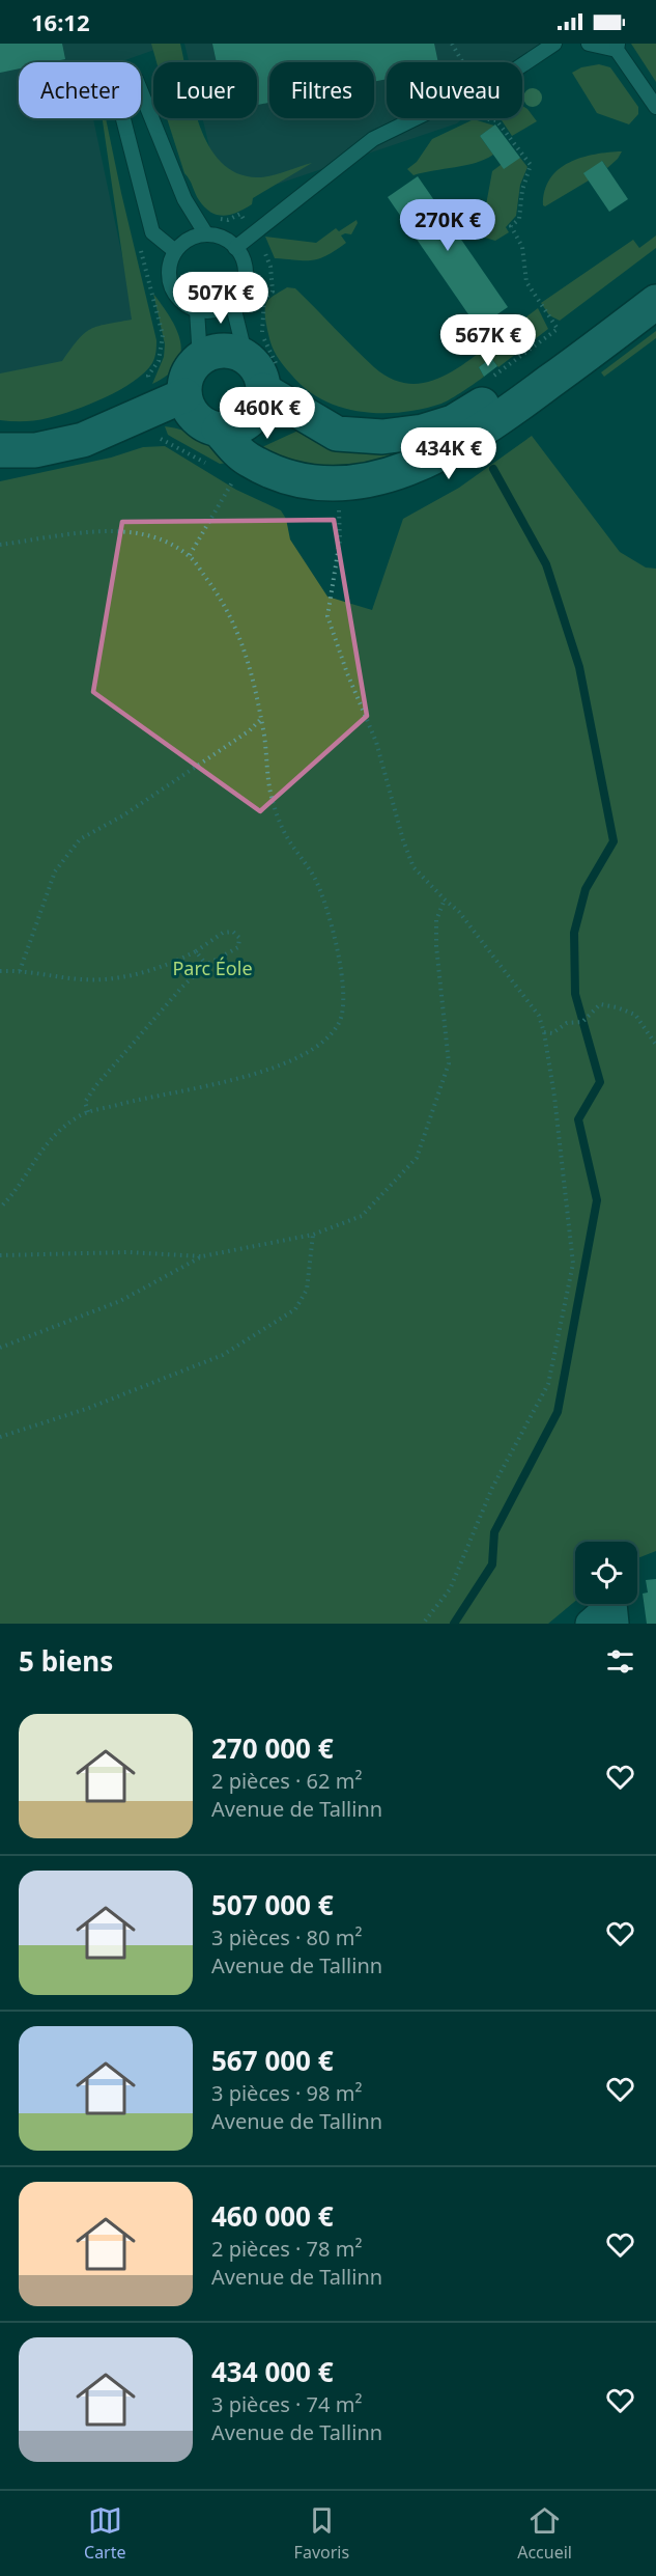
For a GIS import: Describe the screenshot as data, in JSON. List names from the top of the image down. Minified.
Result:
{"parks":["Parc Éole"],"page":{"status":"16:12","chip":["Acheter","Louer","Filtres","Nouveau"],"price":["270K €","507K €","567K €","460K €","434K €"],"heading":"5 biens","list":[{"name":"270 000 €","note":"2 pièces · 62 m² · Avenue de Tallinn"},{"name":"507 000 €","note":"3 pièces · 80 m² · Avenue de Tallinn"},{"name":"567 000 €","note":"3 pièces · 98 m² · Avenue de Tallinn"},{"name":"460 000 €","note":"2 pièces · 78 m² · Avenue de Tallinn"},{"name":"434 000 €","note":"3 pièces · 74 m² · Avenue de Tallinn"}],"tabs":["Carte","Favoris","Accueil"]}}
